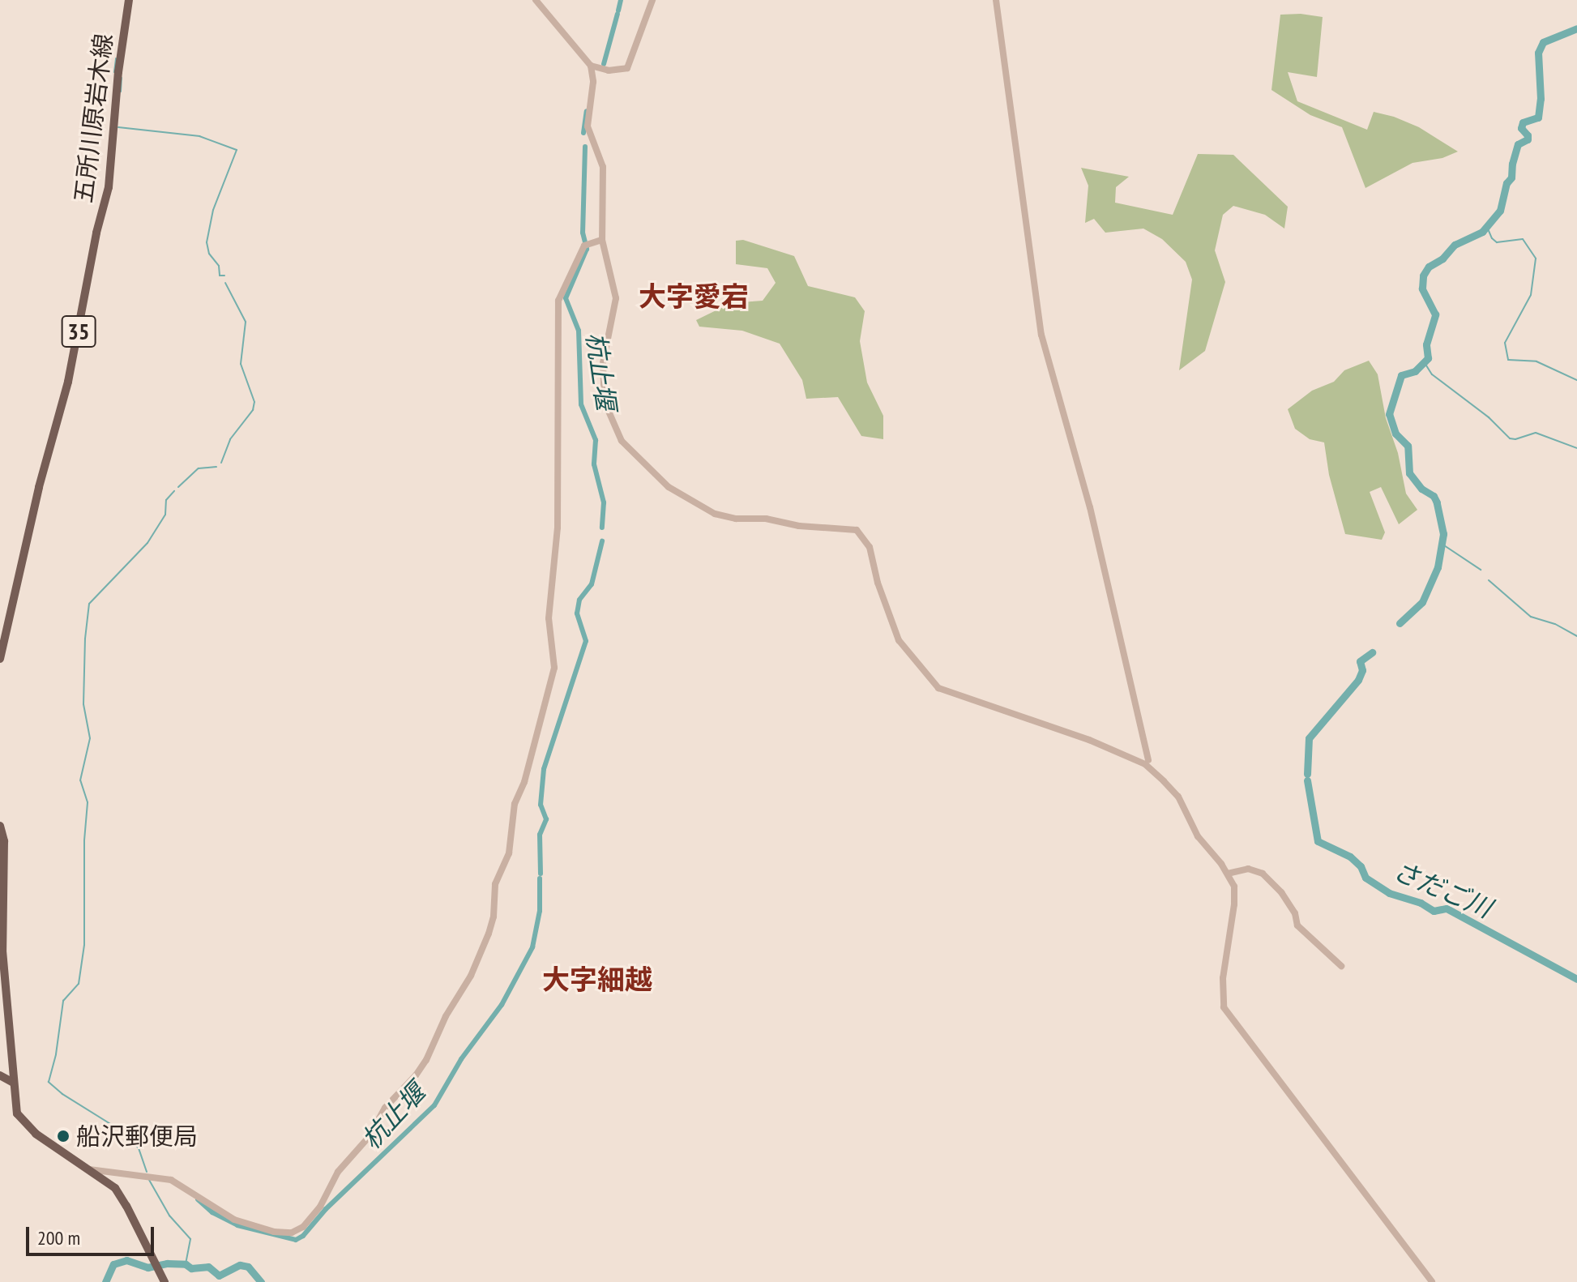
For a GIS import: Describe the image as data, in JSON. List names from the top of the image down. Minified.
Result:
{"streets":{"main road":["五所川原岩木線","35"]},"districts":["大字愛宕","大字細越"],"water":["杭止堰","さだご川"],"places":["船沢郵便局"],"scale_bar":"200 m"}
